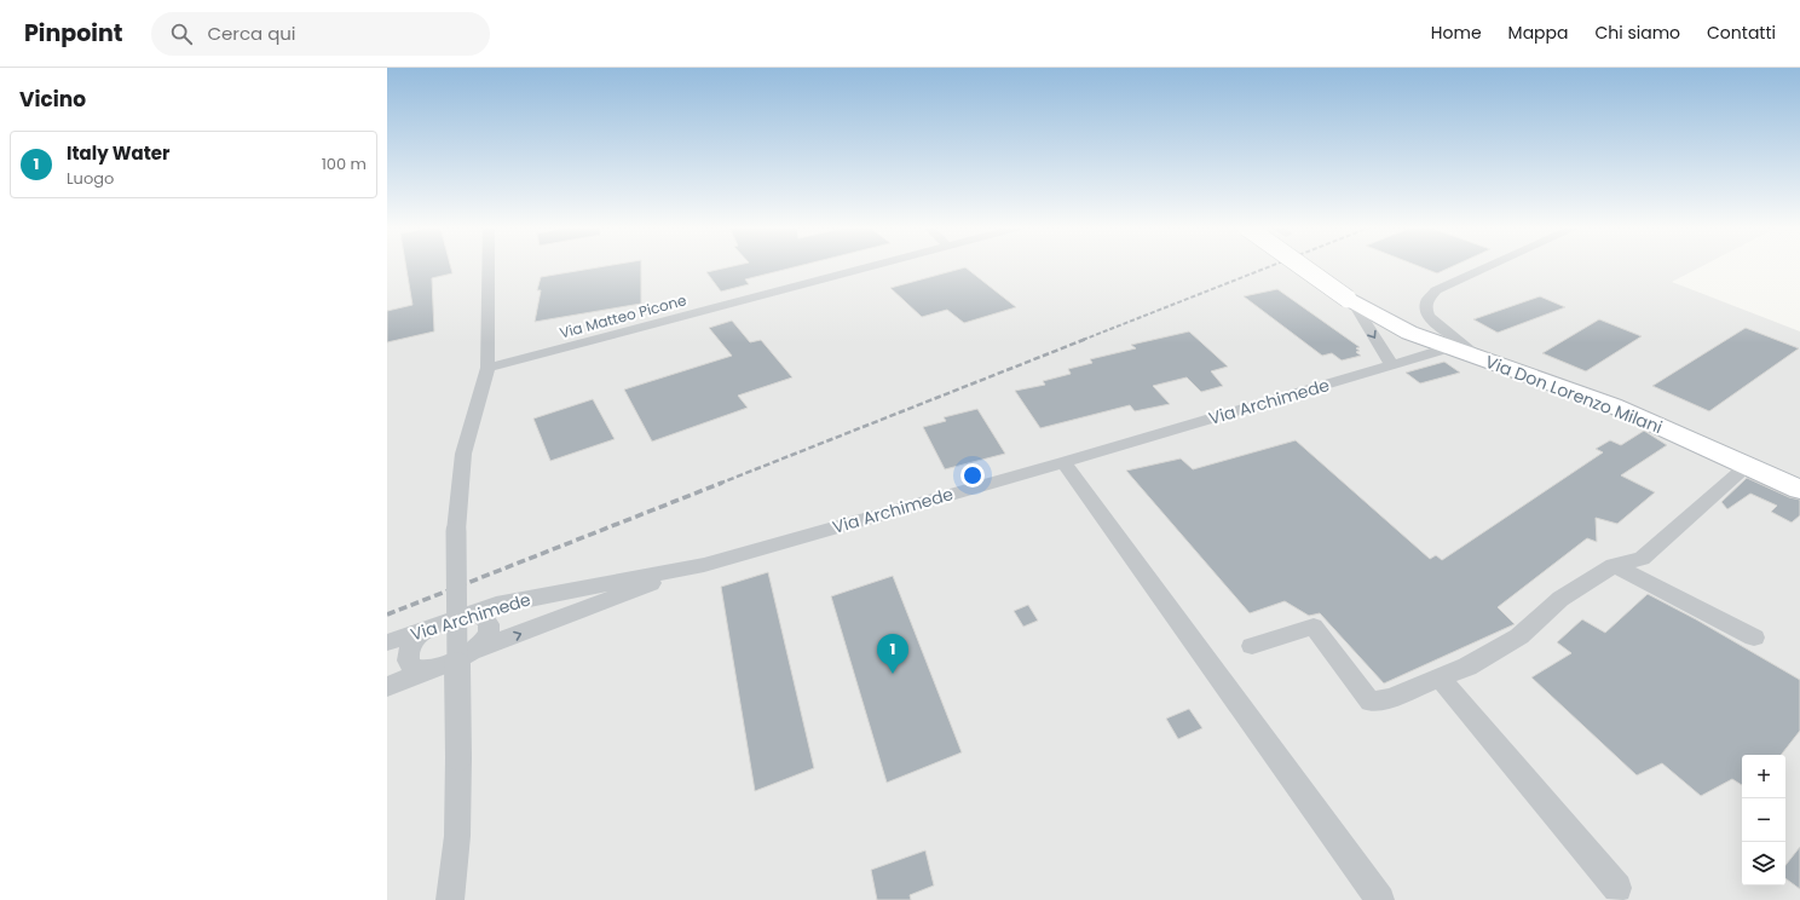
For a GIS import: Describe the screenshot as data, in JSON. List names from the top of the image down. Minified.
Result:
{"streets":{"street":["Via Matteo Picone","Via Don Lorenzo Milani","Via Archimede"]},"crossings":[["Via Don Lorenzo Milani","Via Archimede"]],"page":{"header":"Pinpoint","search":"Cerca qui","nav":["Home","Mappa","Chi siamo","Contatti"],"heading":"Vicino","list":[{"mark":"1","name":"Italy Water","note":"Luogo","value":"100 m"}],"pins":"1","map_buttons":["+","−"]}}
